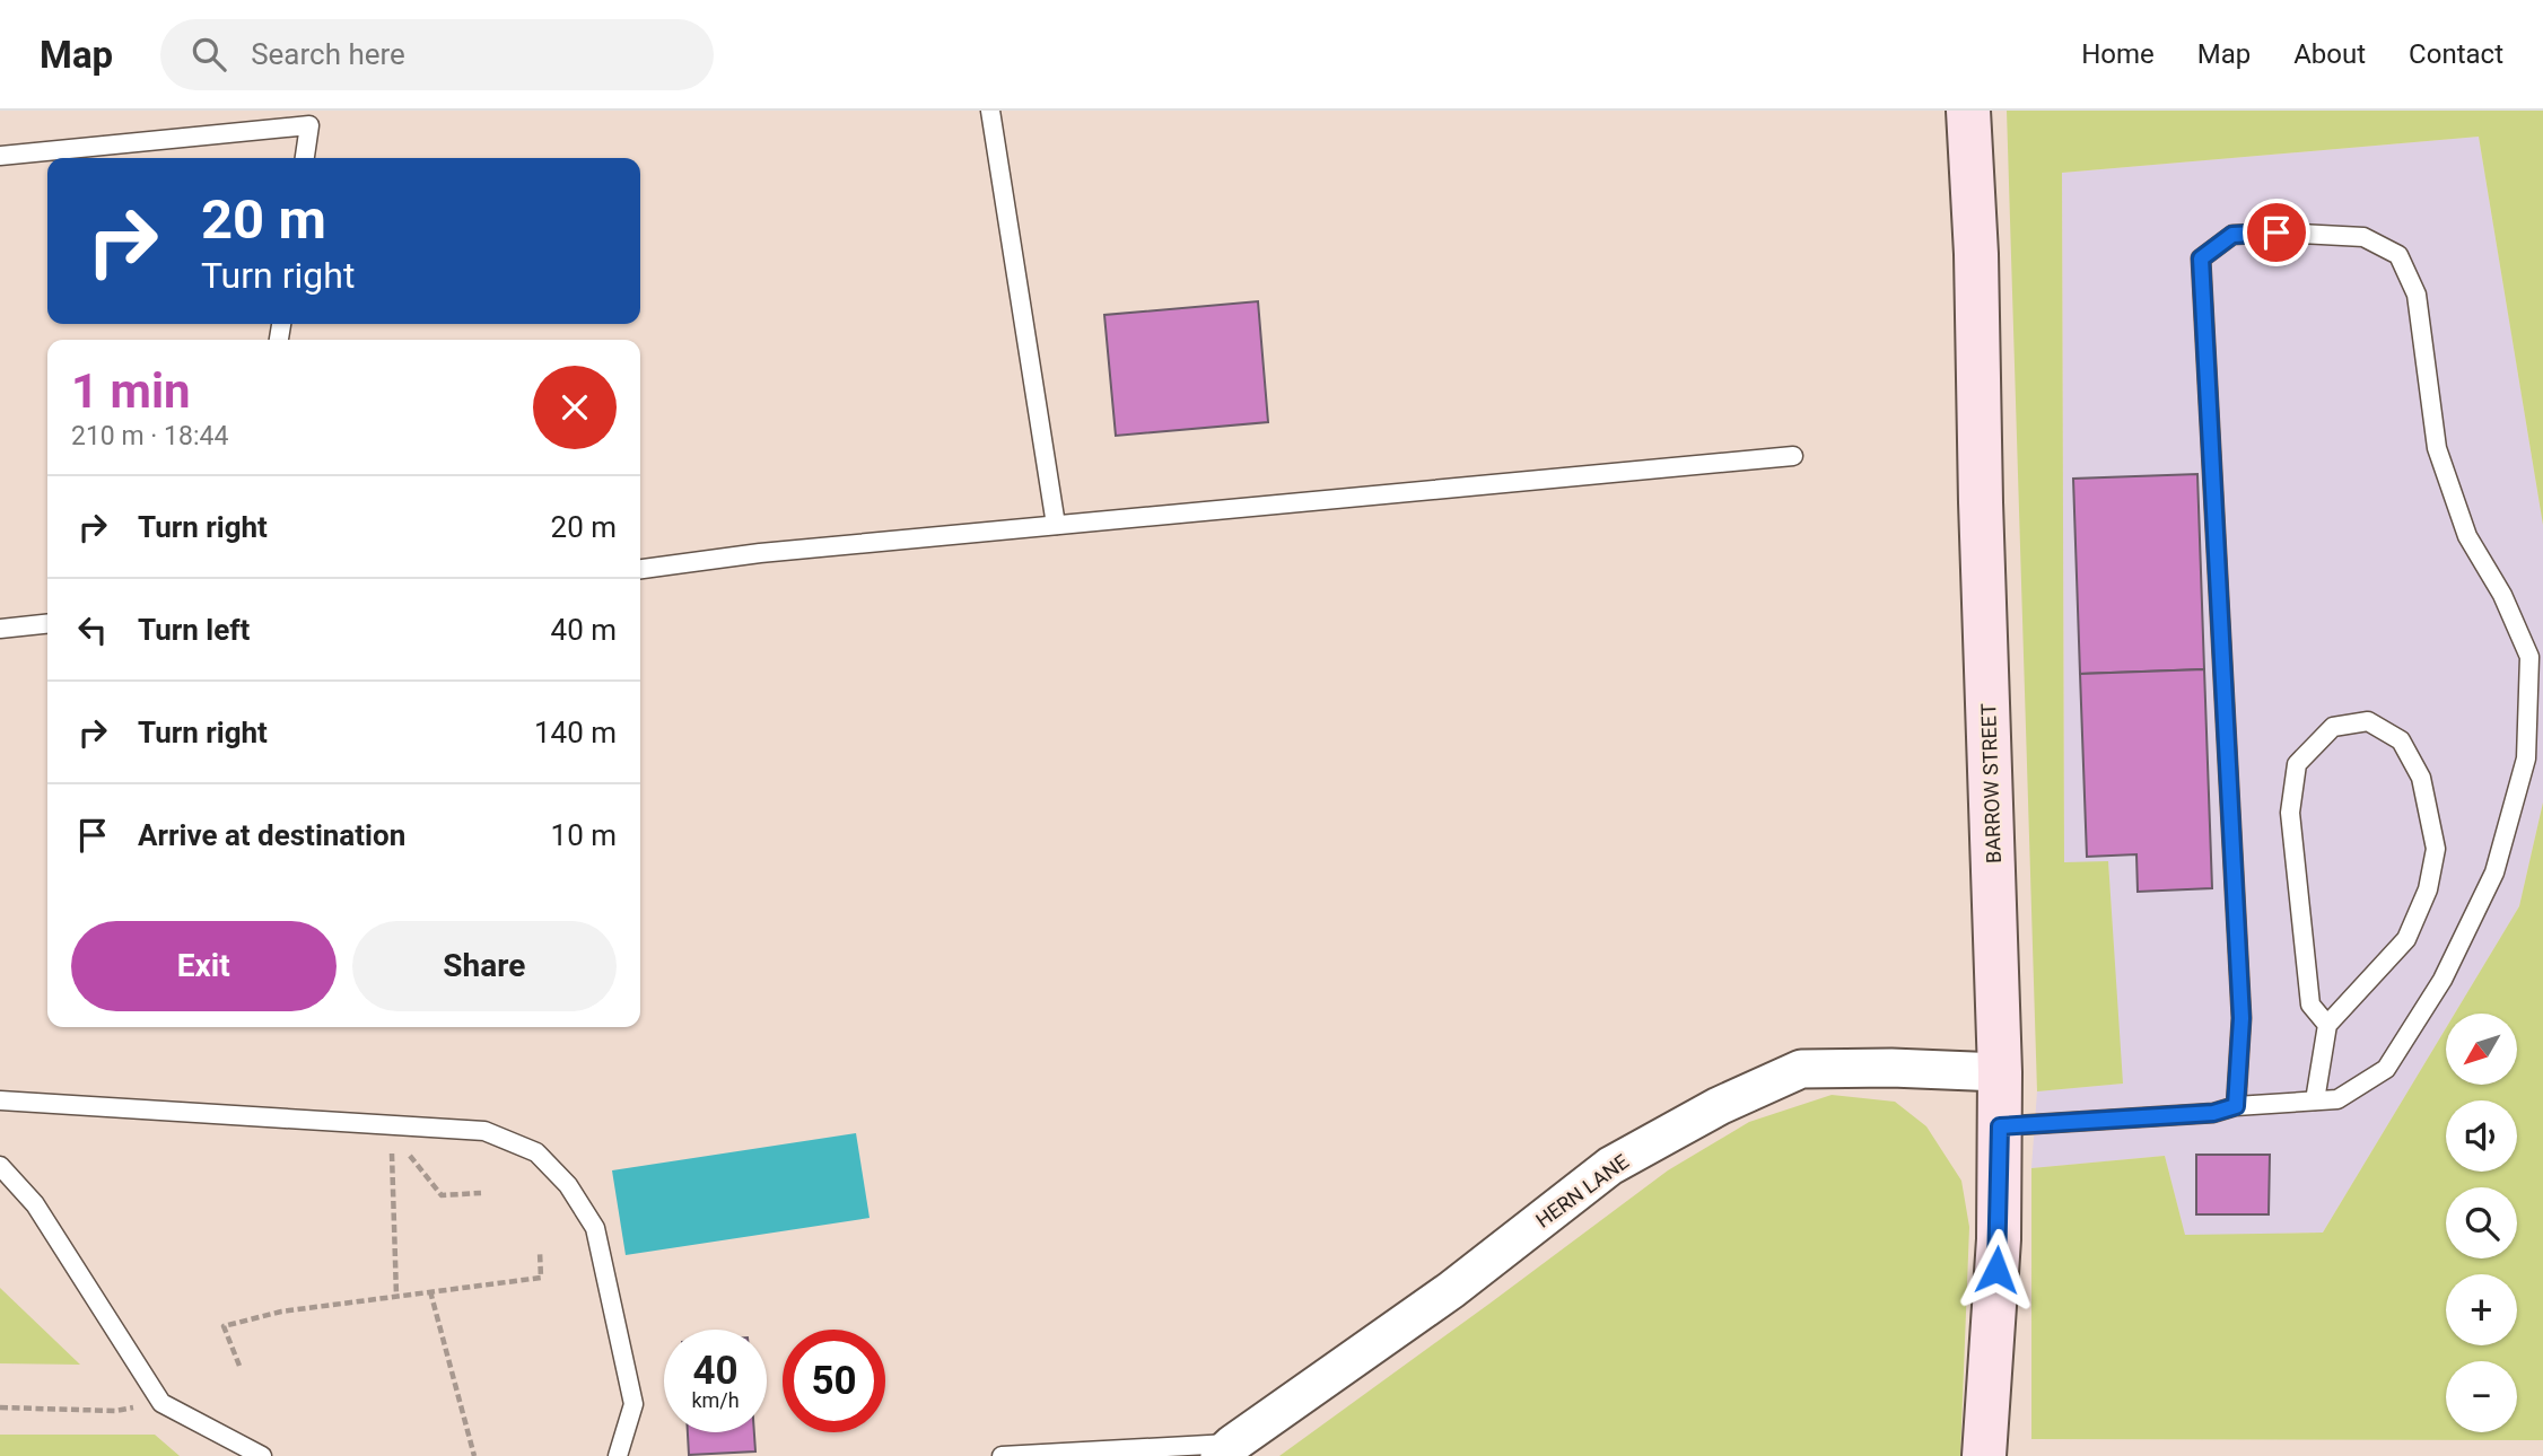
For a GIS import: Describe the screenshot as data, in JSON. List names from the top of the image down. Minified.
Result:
{"streets":{"main road":["BARROW STREET"],"street":["HERN LANE"]},"crossings":[["BARROW STREET","HERN LANE"]],"north":"bottom left","page":{"header":"Map","search":"Search here","nav":["Home","Map","About","Contact"],"turn":["20 m","Turn right"],"heading":["1 min","210 m · 18:44"],"list":[{"name":"Turn right","value":"20 m"},{"name":"Turn left","value":"40 m"},{"name":"Turn right","value":"140 m"},{"name":"Arrive at destination","value":"10 m"}],"buttons":["Exit","Share"],"map_buttons":["+","−"],"speed":"40 km/h","limit":"50"}}
